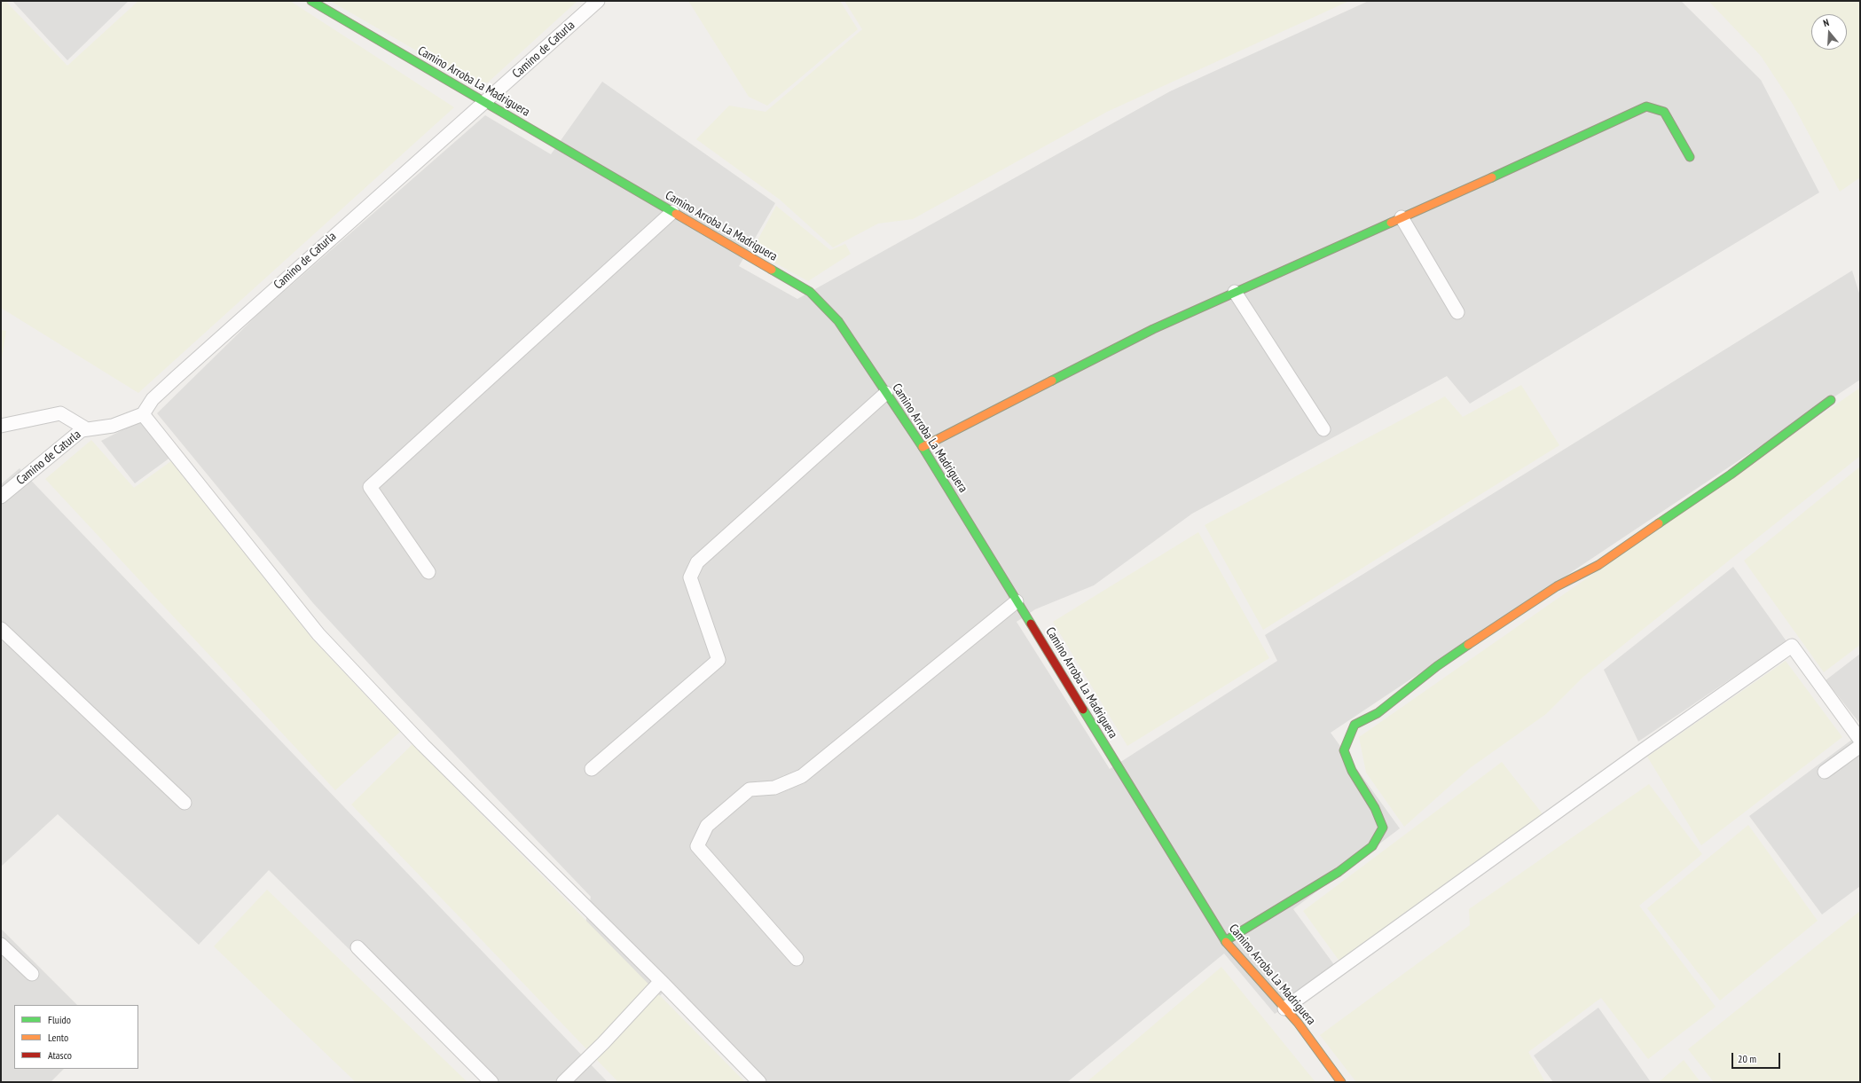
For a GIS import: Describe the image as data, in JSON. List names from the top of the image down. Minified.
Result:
{"streets":{"street":["Camino de Caturla","Camino Arroba La Madriguera"]},"crossings":[["Camino de Caturla","Camino Arroba La Madriguera"]],"legend":["Fluido","Lento","Atasco"],"scale_bar":"20 m","north":"top"}
